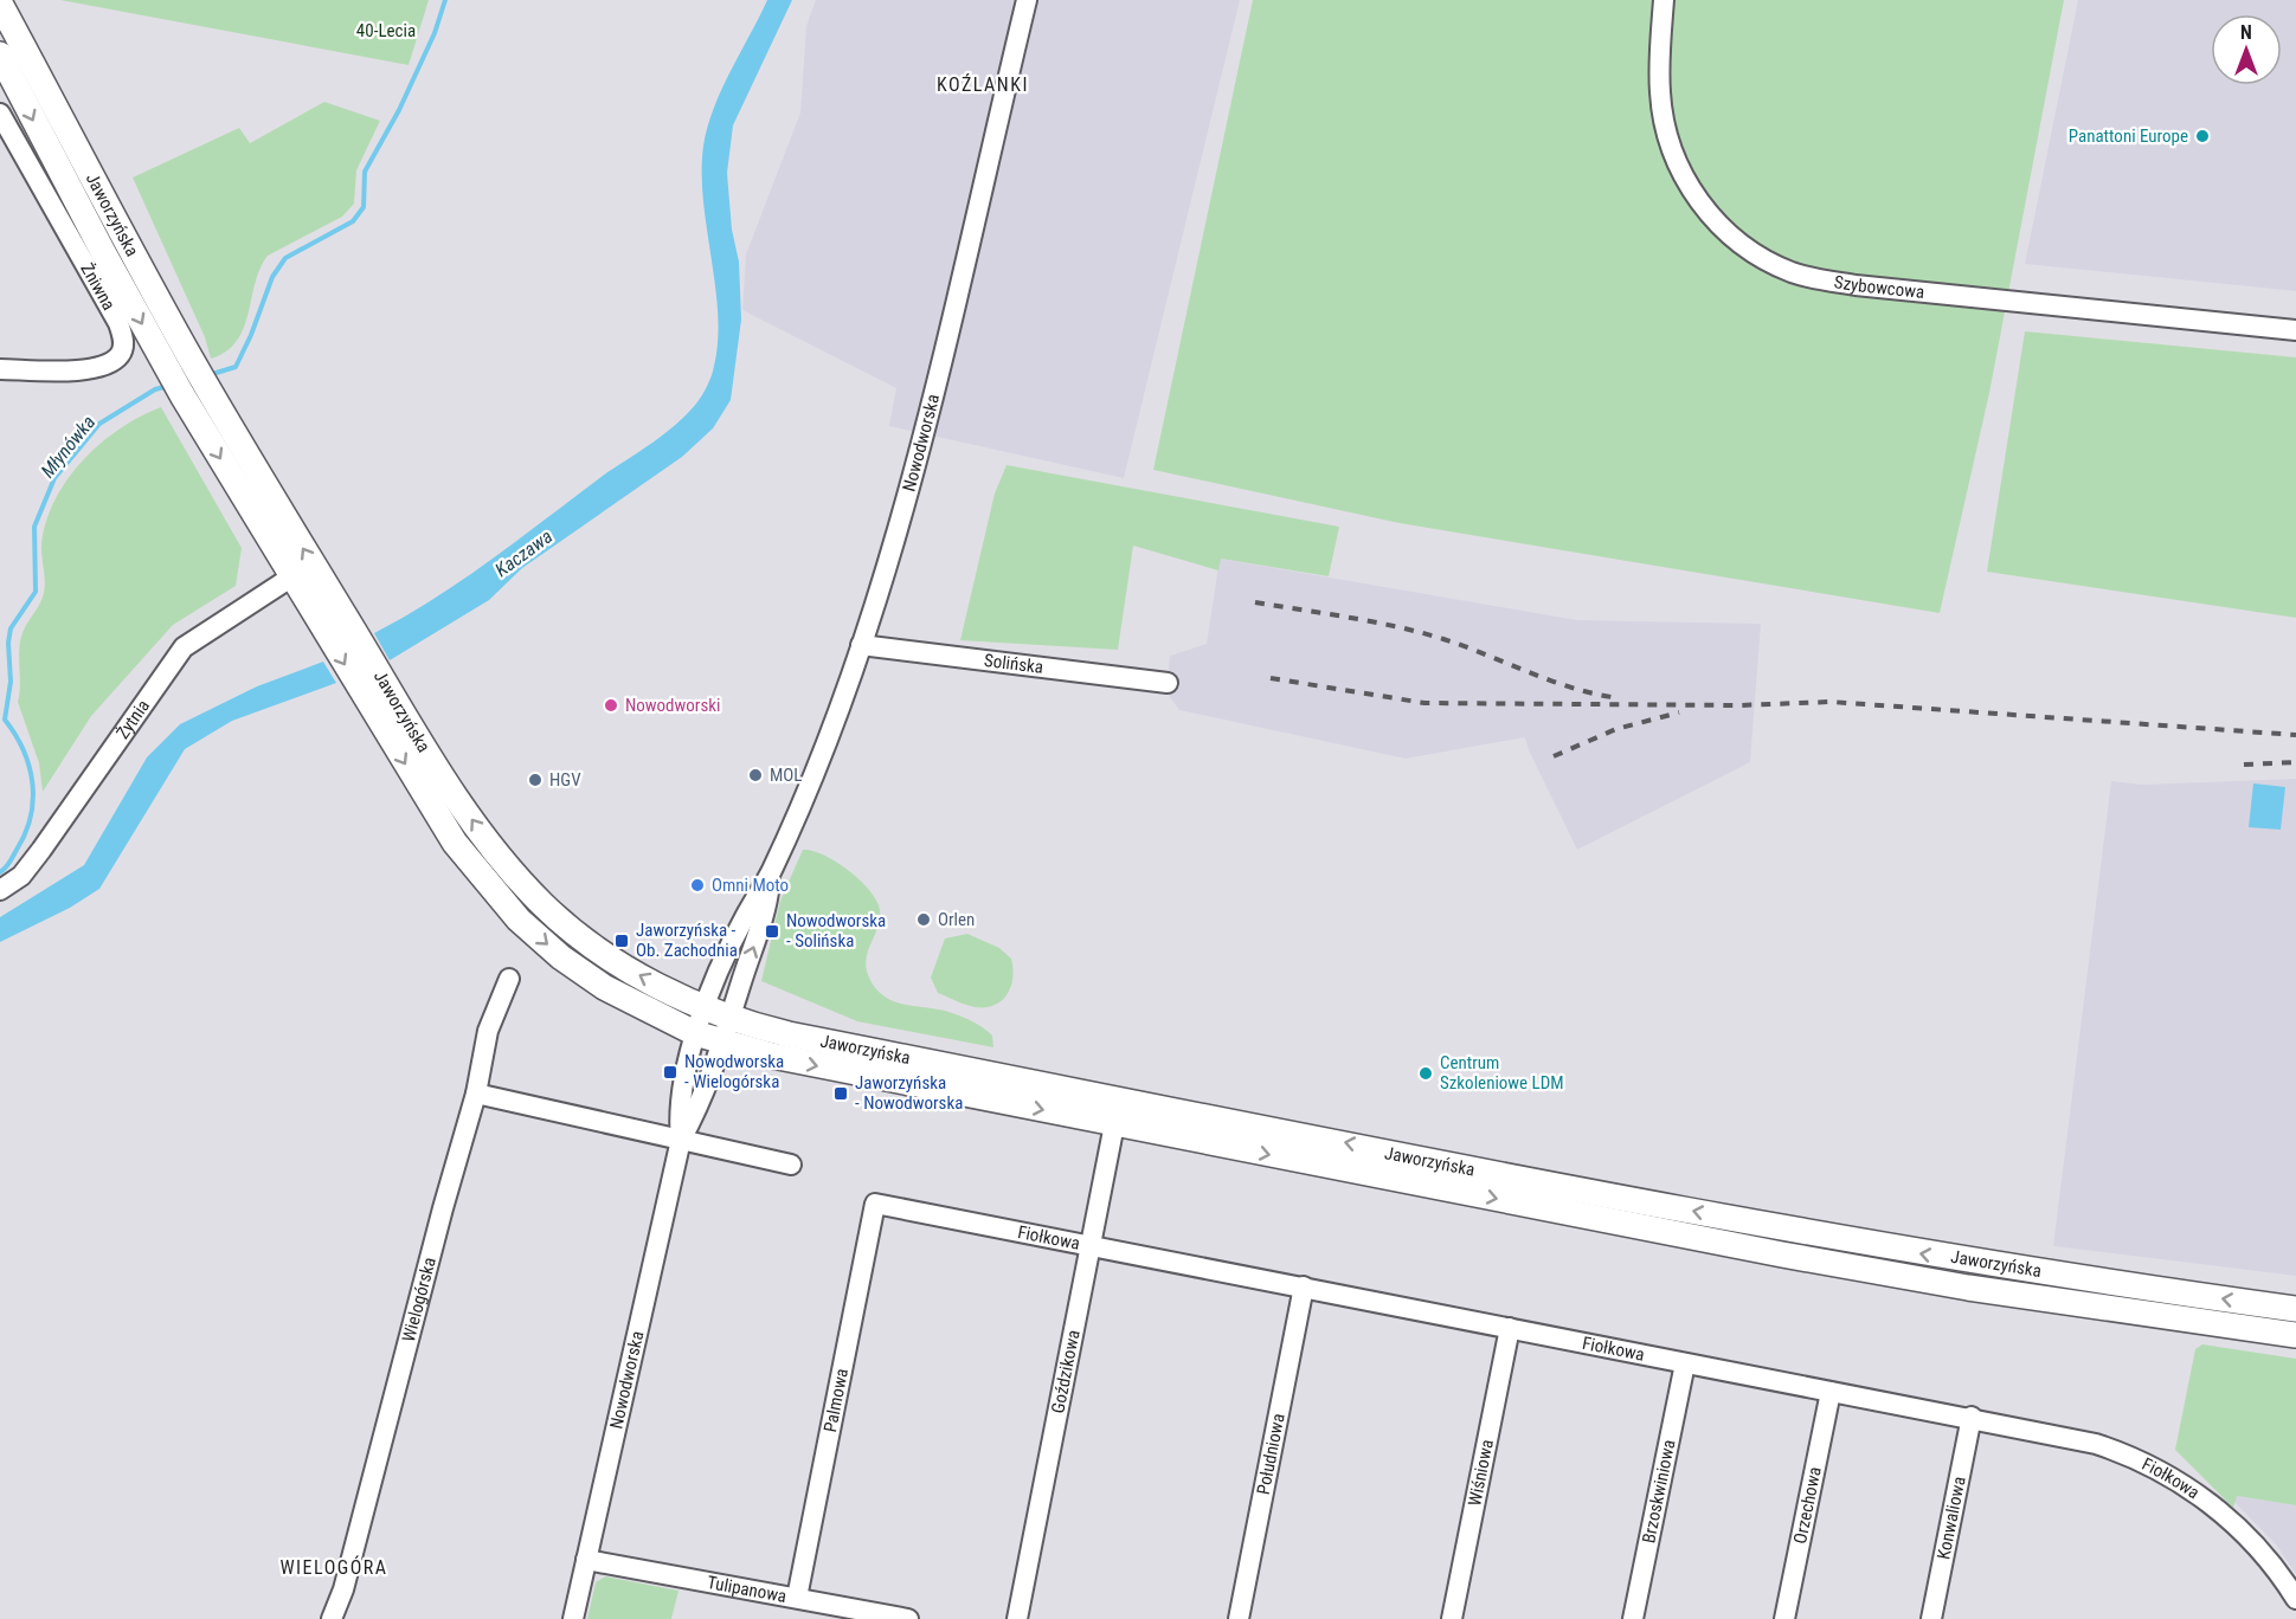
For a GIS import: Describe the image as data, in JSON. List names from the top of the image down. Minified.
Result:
{"streets":{"main road":["Jaworzyńska"],"street":["Żniwna","Szybowcowa","Nowodworska","Solińska","Żytnia","Fiołkowa","Wielogórska","Goździkowa","Palmowa","Południowa","Wiśniowa","Brzoskwiniowa","Orzechowa","Konwaliowa","Tulipanowa"]},"crossings":[["Jaworzyńska","Nowodworska"],["Jaworzyńska","Żytnia"],["Jaworzyńska","Goździkowa"],["Nowodworska","Solińska"],["Nowodworska","Tulipanowa"],["Fiołkowa","Goździkowa"],["Fiołkowa","Palmowa"],["Fiołkowa","Południowa"],["Fiołkowa","Wiśniowa"],["Fiołkowa","Brzoskwiniowa"],["Fiołkowa","Orzechowa"],["Fiołkowa","Konwaliowa"],["Palmowa","Tulipanowa"]],"districts":["KOŹLANKI","WIELOGÓRA"],"water":["Młynówka","Kaczawa"],"parks":["40-Lecia"],"places":{"other":["Panattoni Europe","Nowodworski","MOL","HGV","Omni Moto","Orlen","Centrum Szkoleniowe LDM"],"transit":["Nowodworska - Solińska","Jaworzyńska - Ob. Zachodnia","Nowodworska - Wielogórska","Jaworzyńska - Nowodworska"]},"north":"top"}
